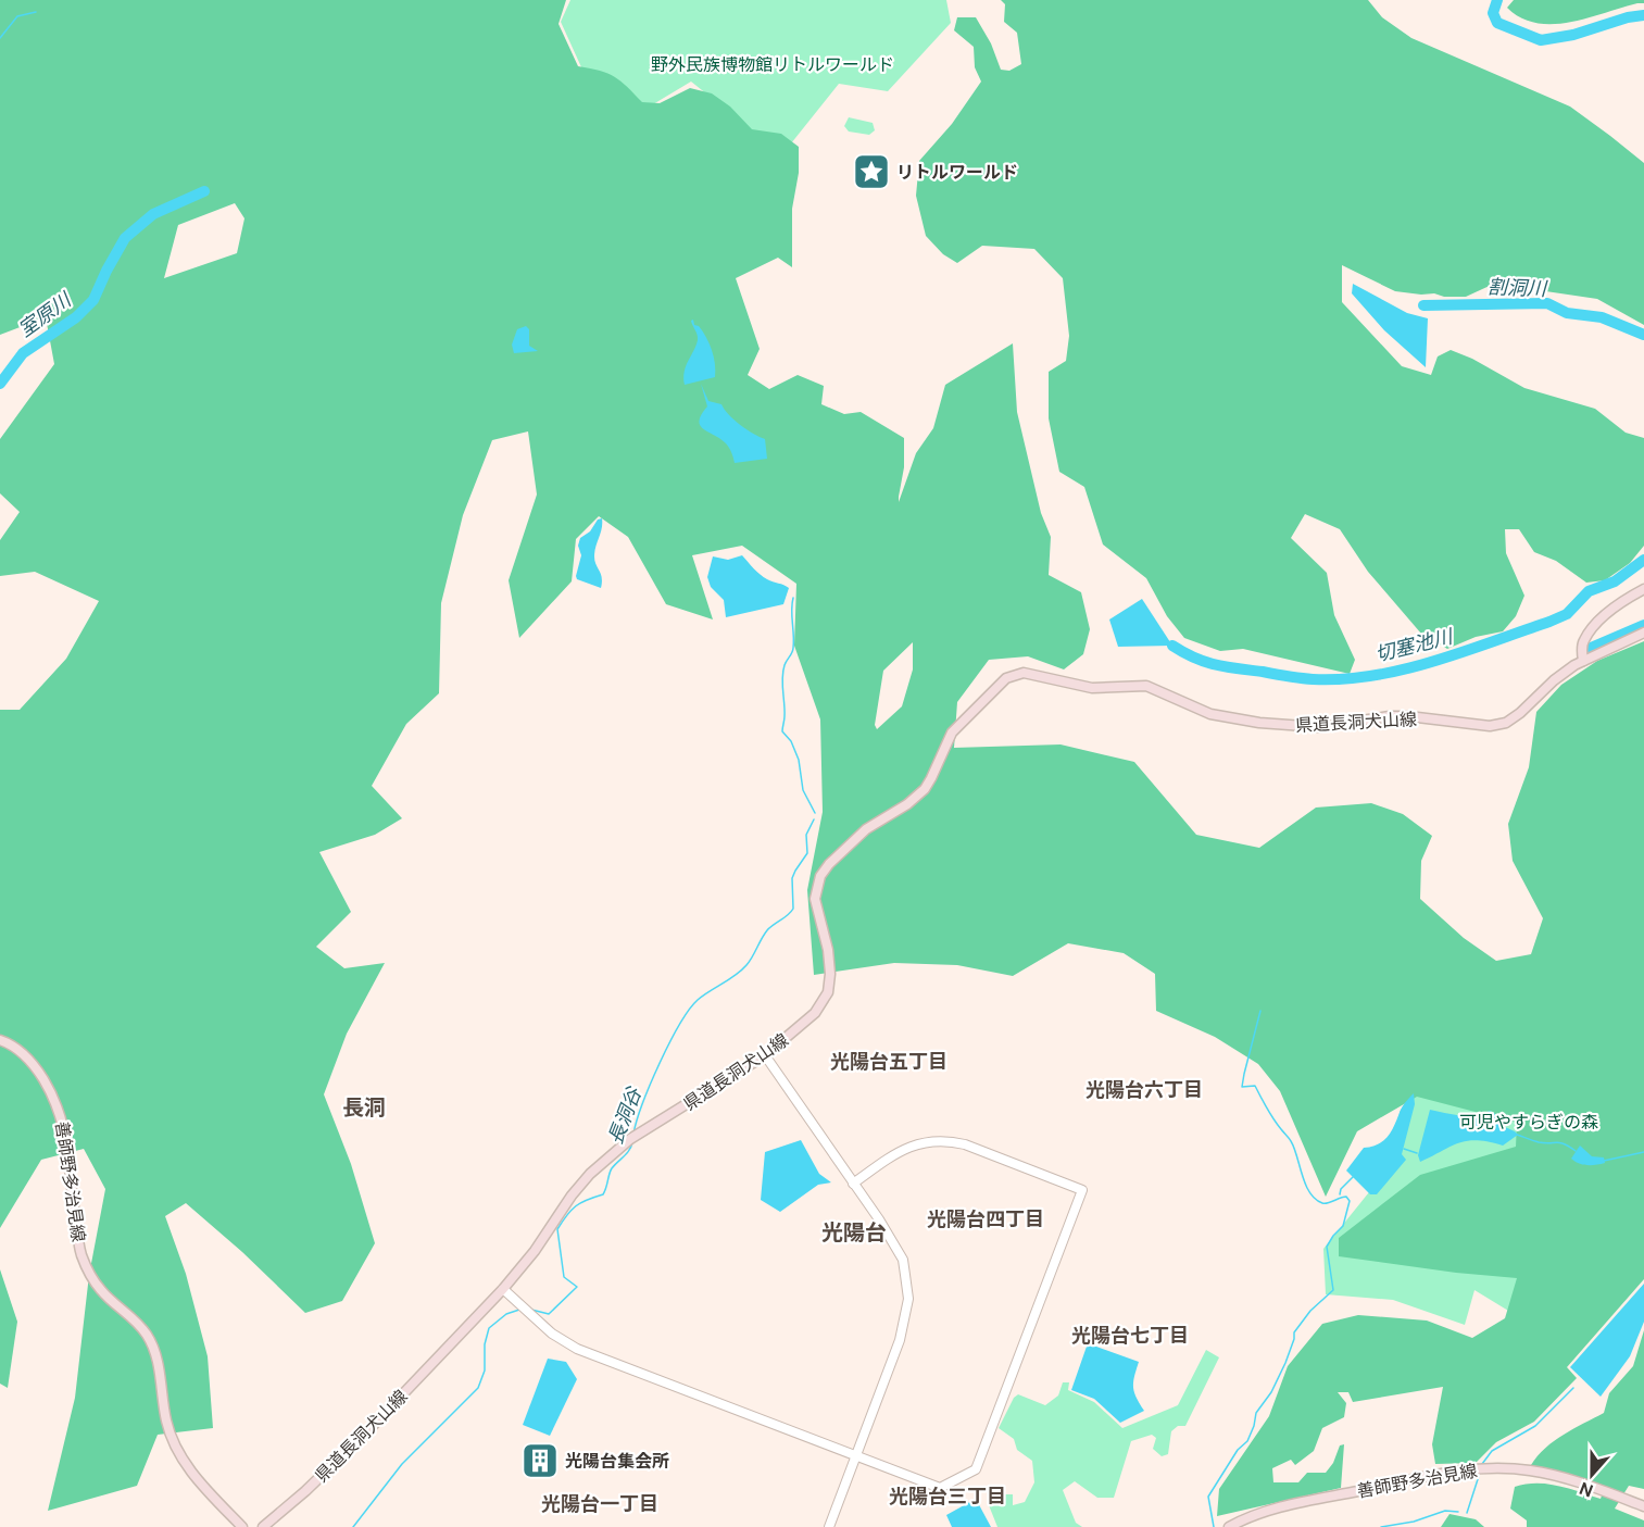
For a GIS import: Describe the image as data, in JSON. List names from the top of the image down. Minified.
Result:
{"streets":{"main road":["県道長洞犬山線","善師野多治見線"]},"districts":["光陽台五丁目","光陽台六丁目","長洞","光陽台四丁目","光陽台","光陽台七丁目","光陽台三丁目","光陽台一丁目"],"water":["割洞川","室原川","切塞池川","長洞谷"],"parks":["野外民族博物館リトルワールド","可児やすらぎの森"],"places":{"place":["リトルワールド"],"building":["光陽台集会所"]},"north":"bottom"}
